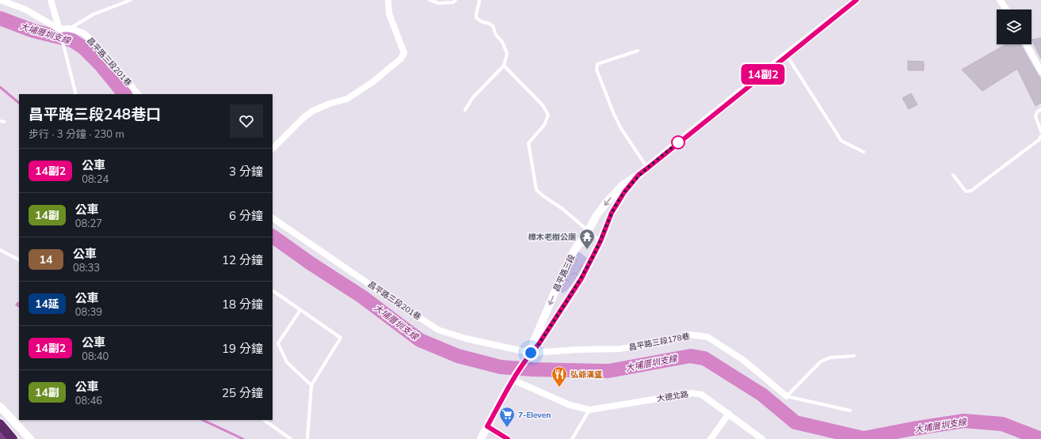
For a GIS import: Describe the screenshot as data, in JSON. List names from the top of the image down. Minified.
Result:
{"streets":{"street":["昌平路三段201巷","昌平路三段","昌平路三段178巷","大德北路"]},"crossings":[["昌平路三段201巷","昌平路三段"],["昌平路三段201巷","昌平路三段178巷"],["昌平路三段","昌平路三段178巷"]],"water":["大埔厝圳支線"],"places":{"temple":["樟木老樹公廟"],"restaurant":["弘爺漢堡"],"supermarket":["7-Eleven"]},"lines":["bus line 14副2"],"page":{"on_map":"14副2","heading":["昌平路三段248巷口","步行 · 3 分鐘 · 230 m"],"list":[{"mark":"14副2","name":"公車","note":"08:24","value":"3 分鐘"},{"mark":"14副","name":"公車","note":"08:27","value":"6 分鐘"},{"mark":"14","name":"公車","note":"08:33","value":"12 分鐘"},{"mark":"14延","name":"公車","note":"08:39","value":"18 分鐘"},{"mark":"14副2","name":"公車","note":"08:40","value":"19 分鐘"},{"mark":"14副","name":"公車","note":"08:46","value":"25 分鐘"}]}}
